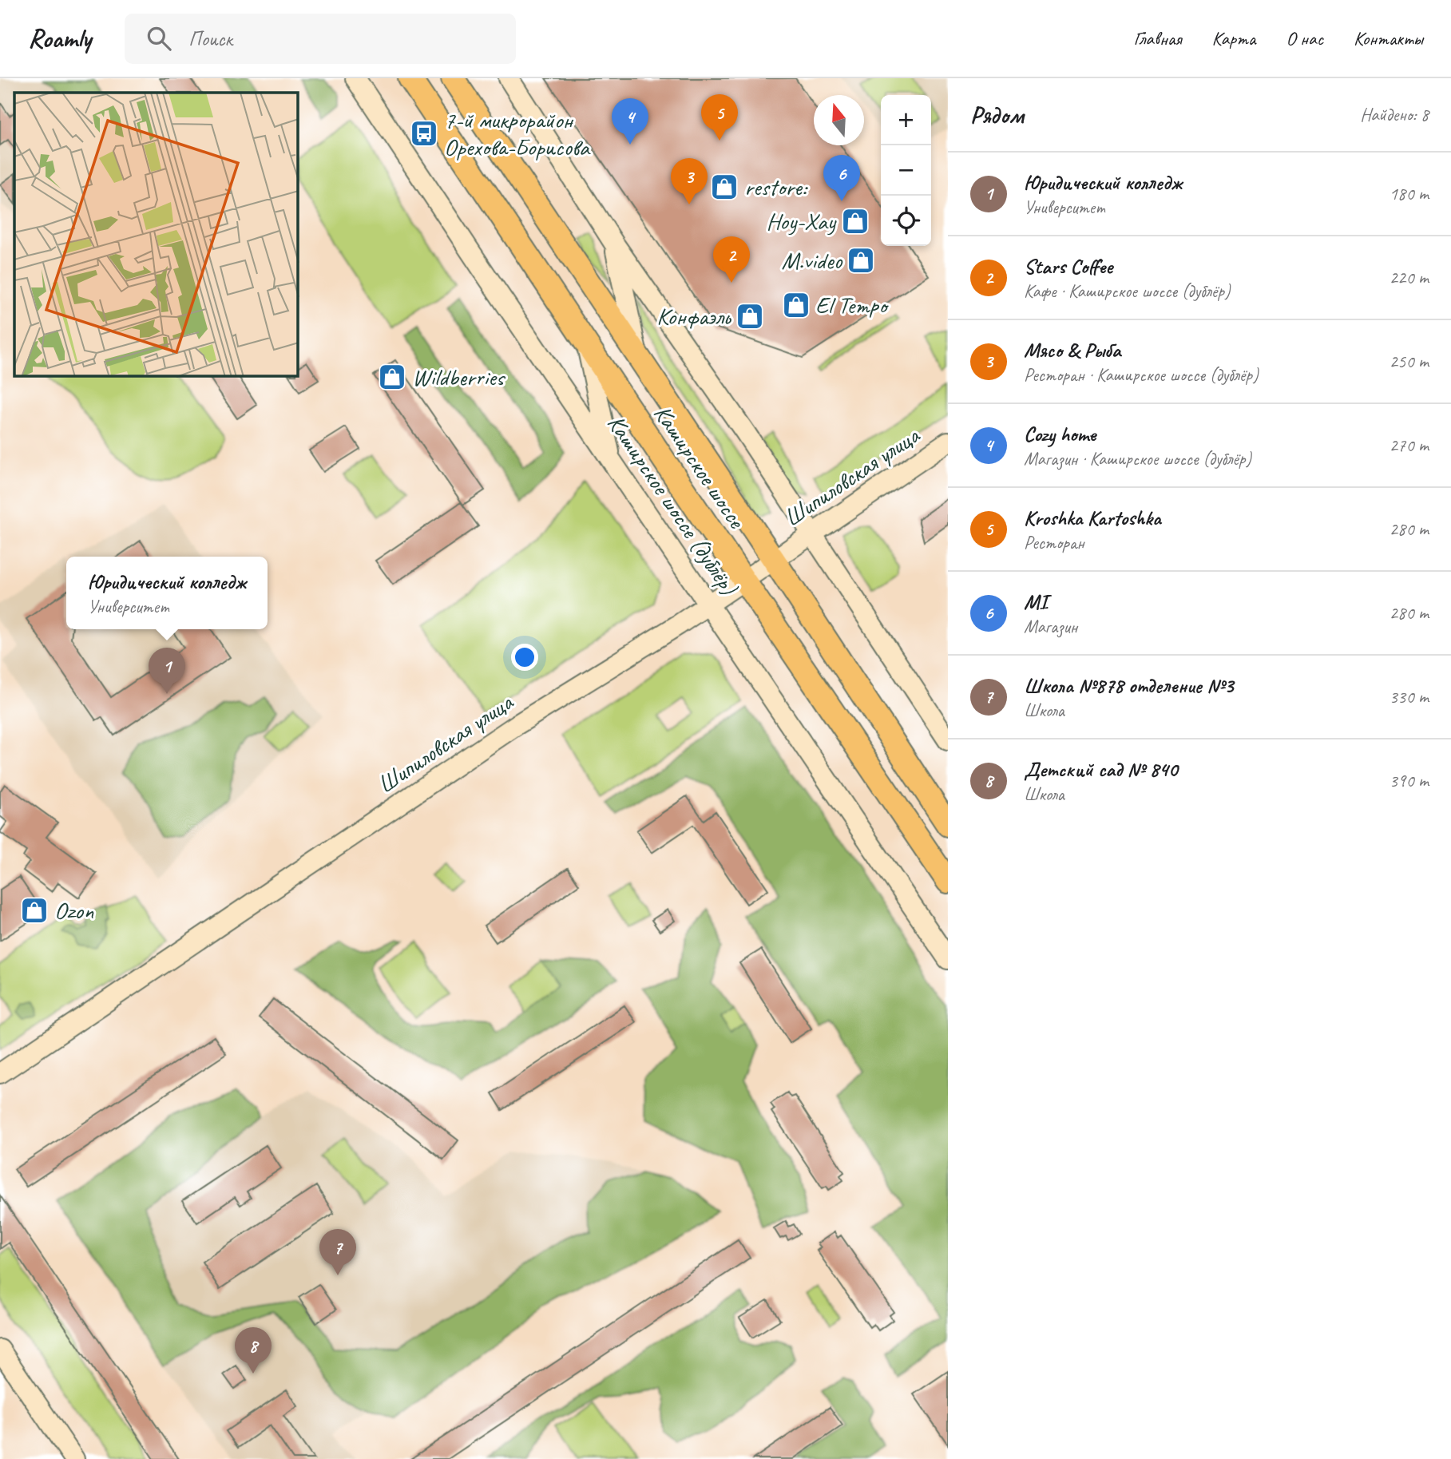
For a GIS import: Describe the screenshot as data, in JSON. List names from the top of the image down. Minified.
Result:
{"streets":{"main road":["Каширское шоссе","Шипиловская улица","Каширское шоссе (дублёр)"]},"crossings":[["Каширское шоссе","Шипиловская улица"],["Шипиловская улица","Каширское шоссе (дублёр)"]],"places":{"bus stop":["7-й микрорайон Орехова-Борисова"],"shop":["restore:","Ноу-Хау","M.video","El Tempo","Конфаэль","Wildberries","Ozon"]},"north":"top","page":{"header":"Roamly","search":"Поиск","nav":["Главная","Карта","О нас","Контакты"],"heading":["Рядом","Найдено: 8"],"pins":["5","4","6","3","2","1","7","8"],"map_buttons":["+","−"],"list":[{"mark":"1","name":"Юридический колледж","note":"Университет","value":"180 m"},{"mark":"2","name":"Stars Coffee","note":"Кафе · Каширское шоссе (дублёр)","value":"220 m"},{"mark":"3","name":"Мясо & Рыба","note":"Ресторан · Каширское шоссе (дублёр)","value":"250 m"},{"mark":"4","name":"Cozy home","note":"Магазин · Каширское шоссе (дублёр)","value":"270 m"},{"mark":"5","name":"Kroshka Kartoshka","note":"Ресторан","value":"280 m"},{"mark":"6","name":"MI","note":"Магазин","value":"280 m"},{"mark":"7","name":"Школа №878 отделение №3","note":"Школа","value":"330 m"},{"mark":"8","name":"Детский сад № 840","note":"Школа","value":"390 m"}],"popup":["Юридический колледж","Университет"]}}
